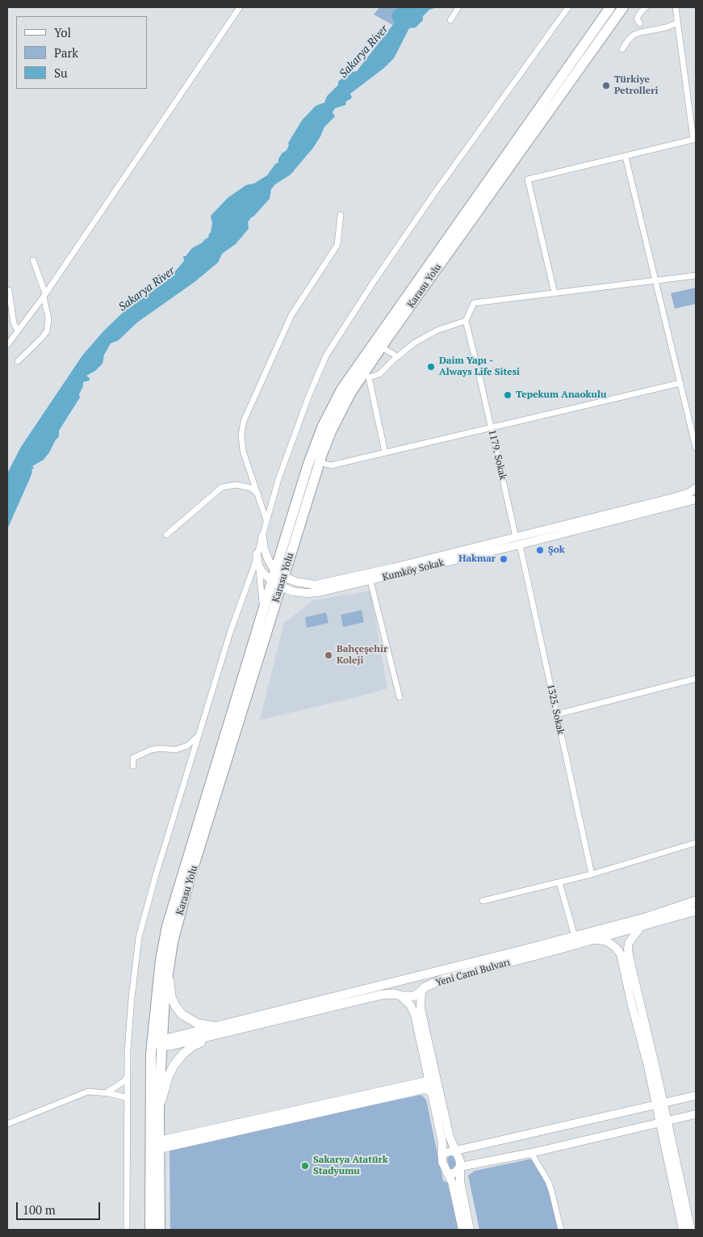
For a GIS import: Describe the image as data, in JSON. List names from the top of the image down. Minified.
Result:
{"streets":{"highway":["Karasu Yolu"],"main road":["Yeni Cami Bulvarı"],"street":["1179. Sokak","Kumköy Sokak","1325. Sokak"]},"crossings":[["Karasu Yolu","Kumköy Sokak"],["Karasu Yolu","Yeni Cami Bulvarı"],["1179. Sokak","Kumköy Sokak"],["Kumköy Sokak","1325. Sokak"]],"water":["Sakarya River"],"places":["Türkiye Petrolleri","Daim Yapı - Always Life Sitesi","Tepekum Anaokulu","Şok","Hakmar","Bahçeşehir Koleji","Sakarya Atatürk Stadyumu"],"legend":["Yol","Park","Su"],"scale_bar":"100 m"}
